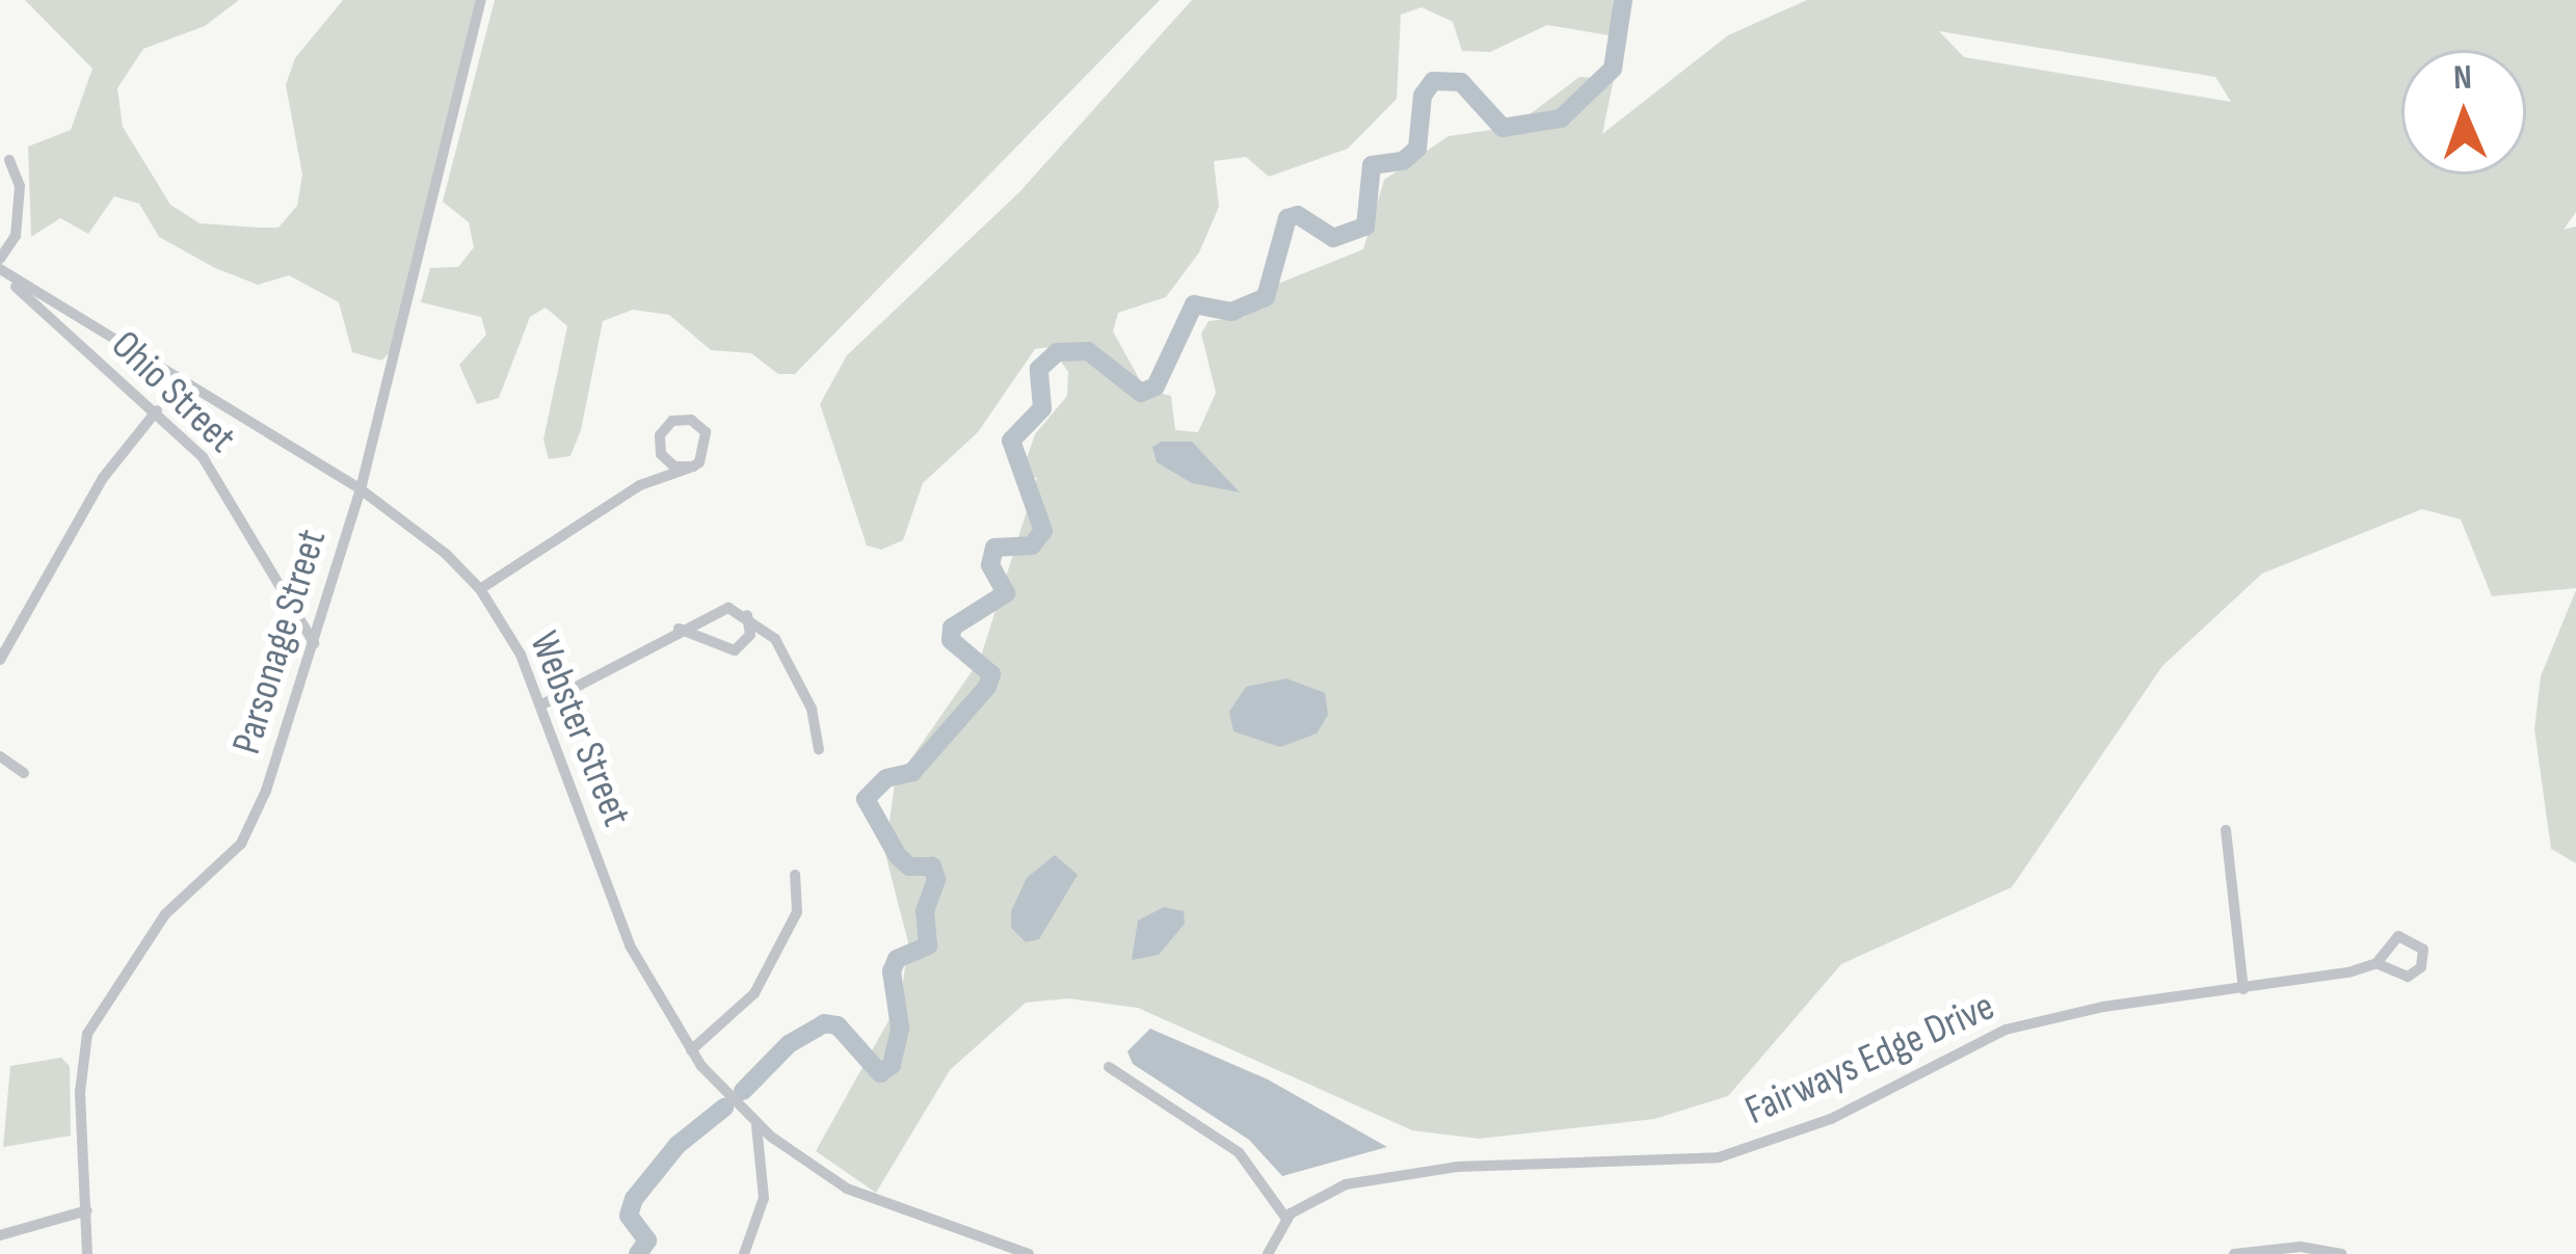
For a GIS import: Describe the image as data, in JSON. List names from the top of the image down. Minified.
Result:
{"streets":{"street":["Ohio Street","Parsonage Street","Webster Street","Fairways Edge Drive"]},"crossings":[["Ohio Street","Parsonage Street"],["Ohio Street","Webster Street"],["Parsonage Street","Webster Street"]],"north":"top"}
